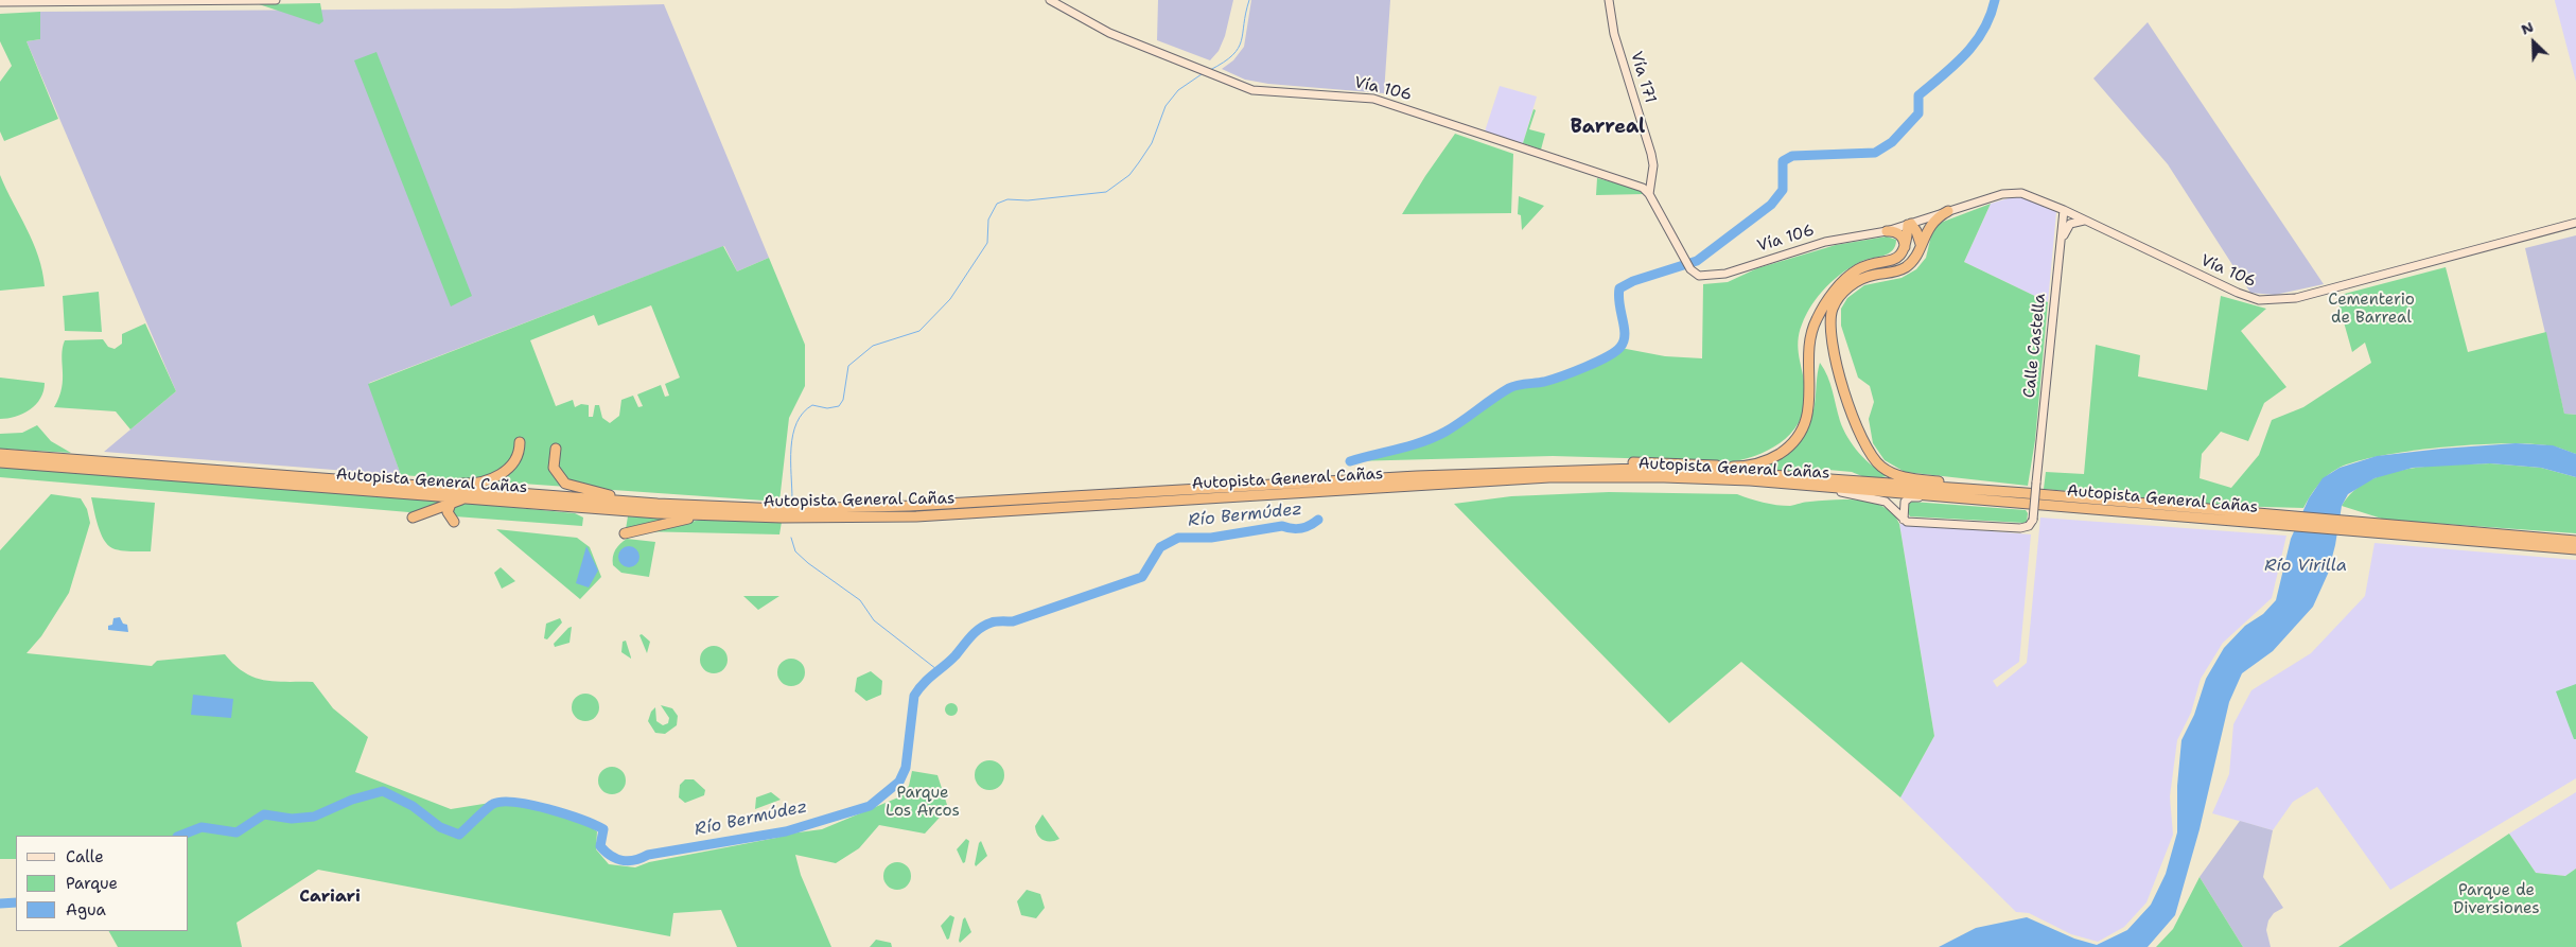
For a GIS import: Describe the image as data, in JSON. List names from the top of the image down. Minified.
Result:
{"streets":{"highway":["Autopista General Cañas"],"main road":["Vía 171","Vía 106","Calle Castella"]},"crossings":[["Vía 171","Vía 106"],["Vía 106","Calle Castella"]],"districts":["Barreal","Cariari"],"water":["Río Bermúdez","Río Virilla"],"parks":["Cementerio de Barreal","Parque Los Arcos","Parque de Diversiones"],"legend":["Calle","Parque","Agua"],"north":"top left"}
